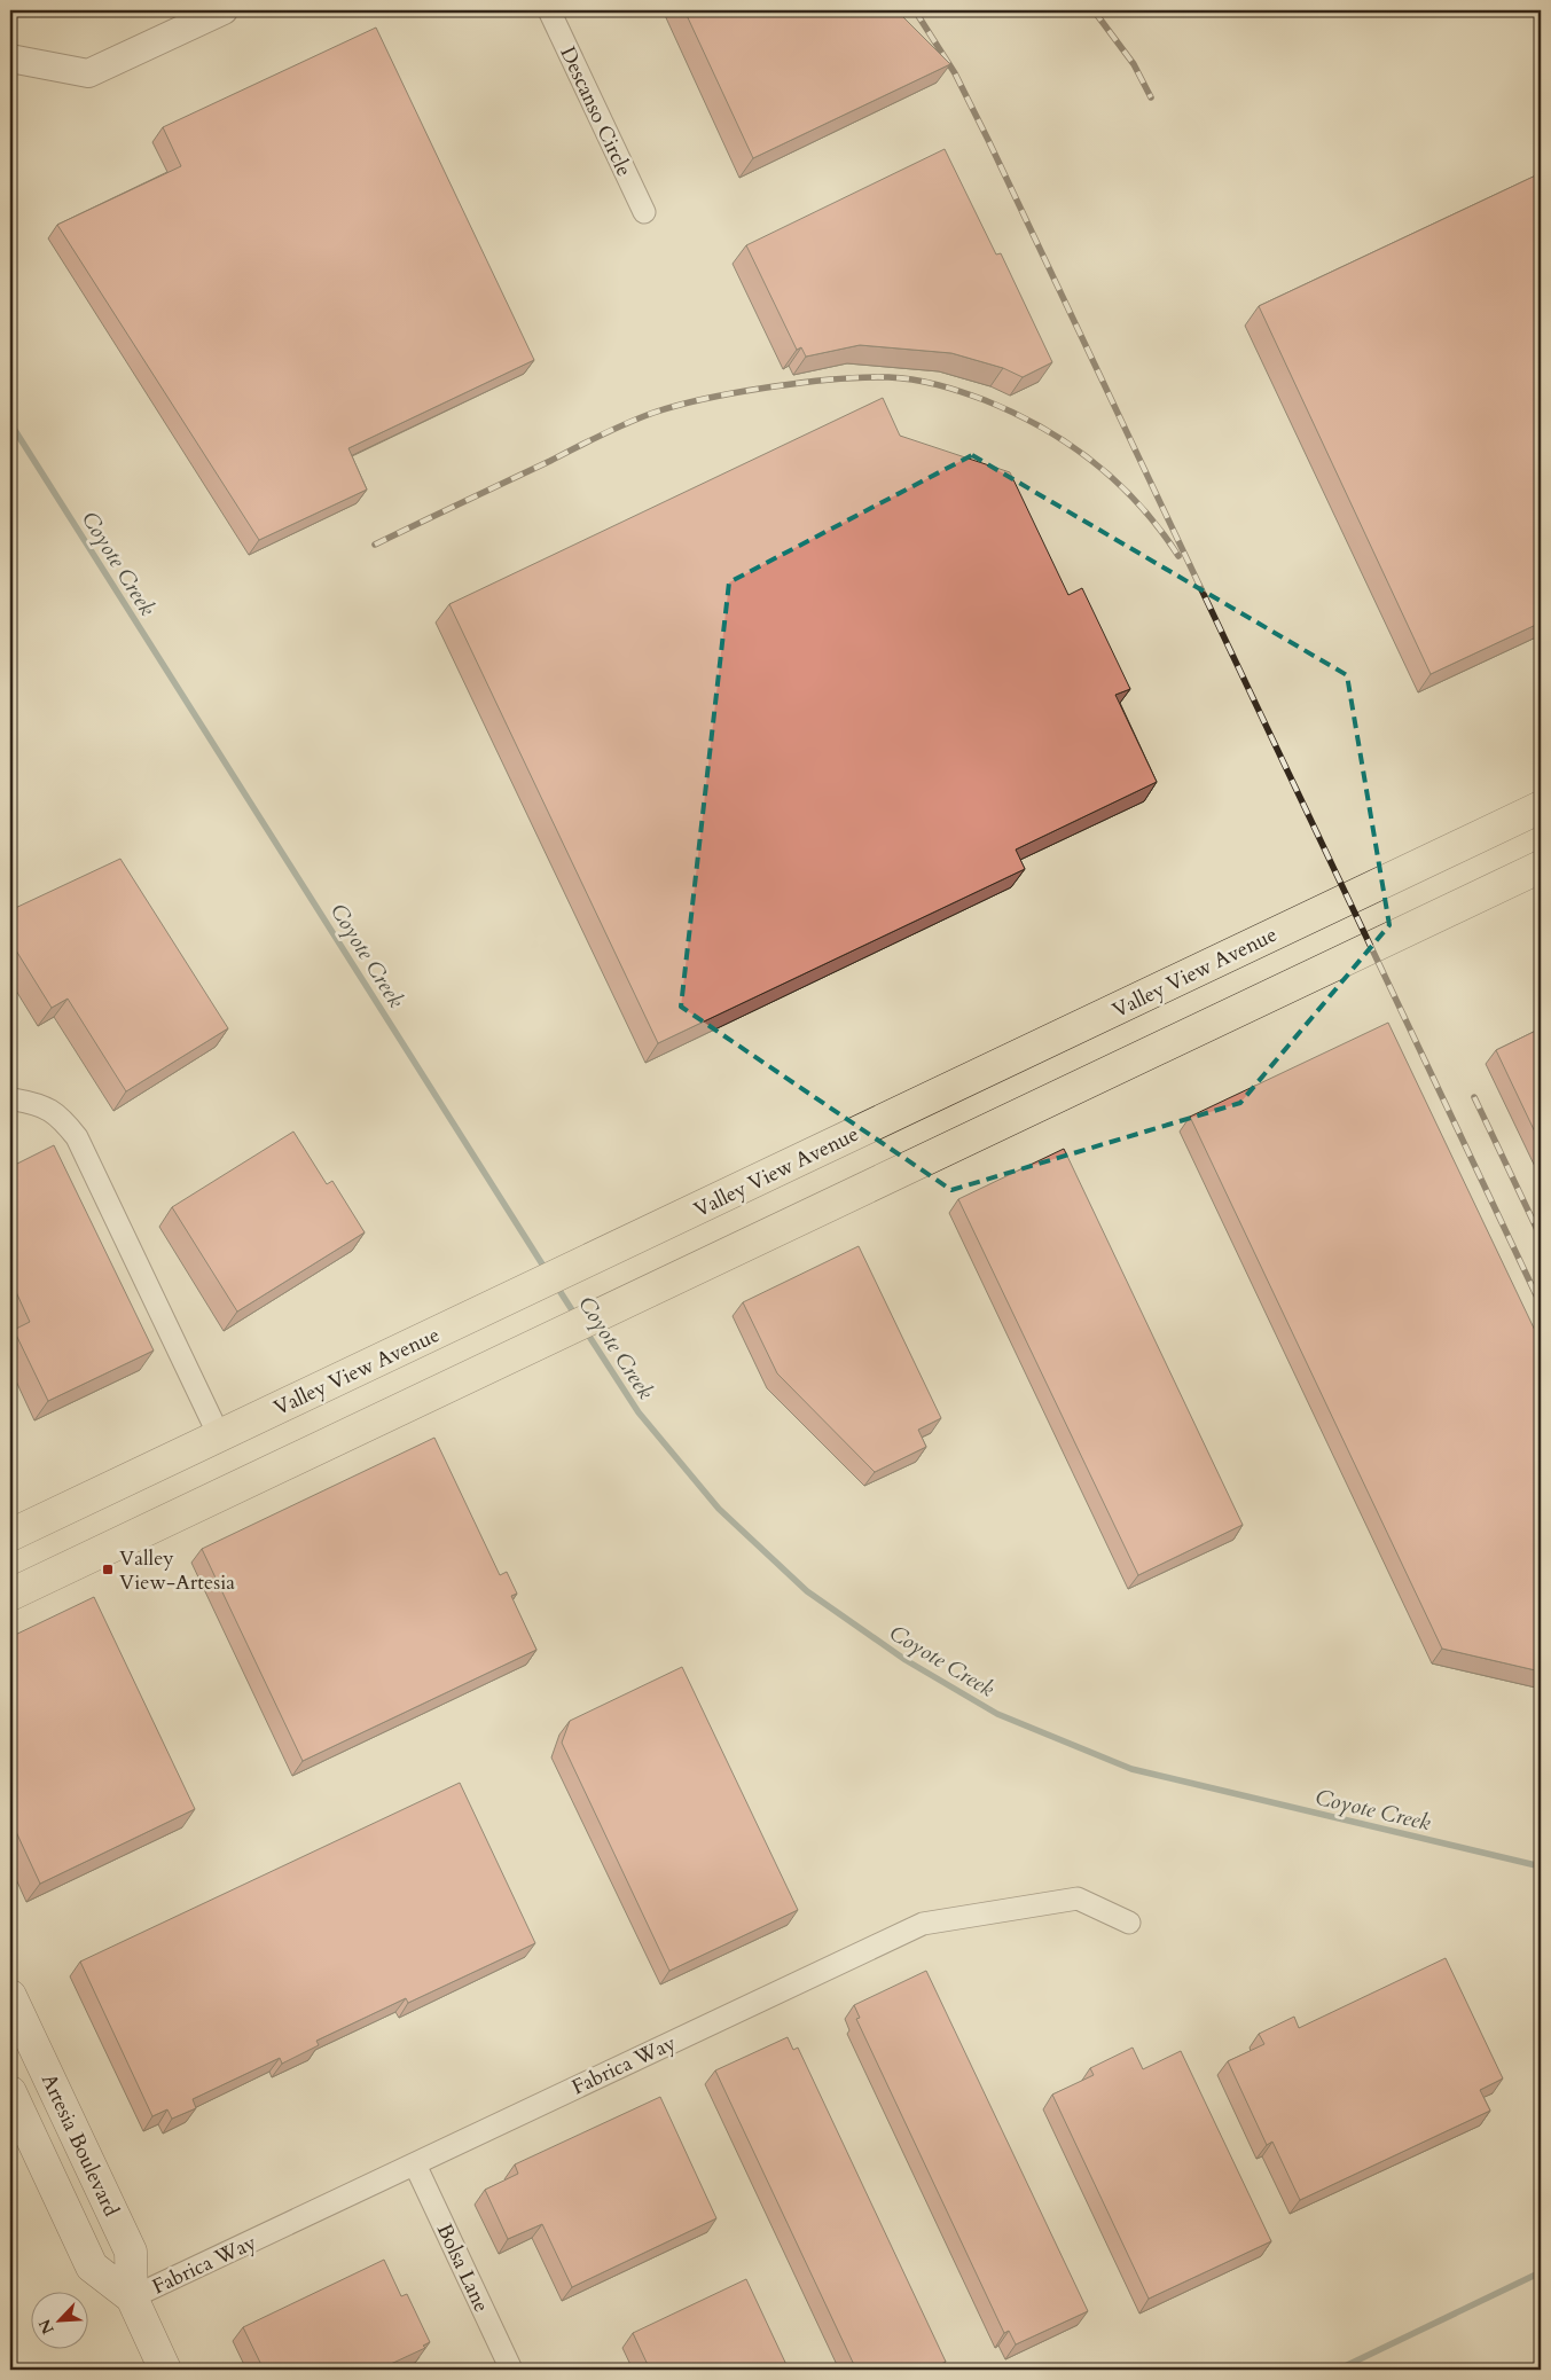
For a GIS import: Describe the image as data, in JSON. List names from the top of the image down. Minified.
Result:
{"streets":{"main road":["Valley View Avenue","Artesia Boulevard"],"street":["Descanso Circle","Fabrica Way","Bolsa Lane"]},"crossings":[["Fabrica Way","Artesia Boulevard"],["Fabrica Way","Bolsa Lane"]],"water":["Coyote Creek"],"places":{"transit":["Valley View-Artesia"]},"north":"bottom left"}
